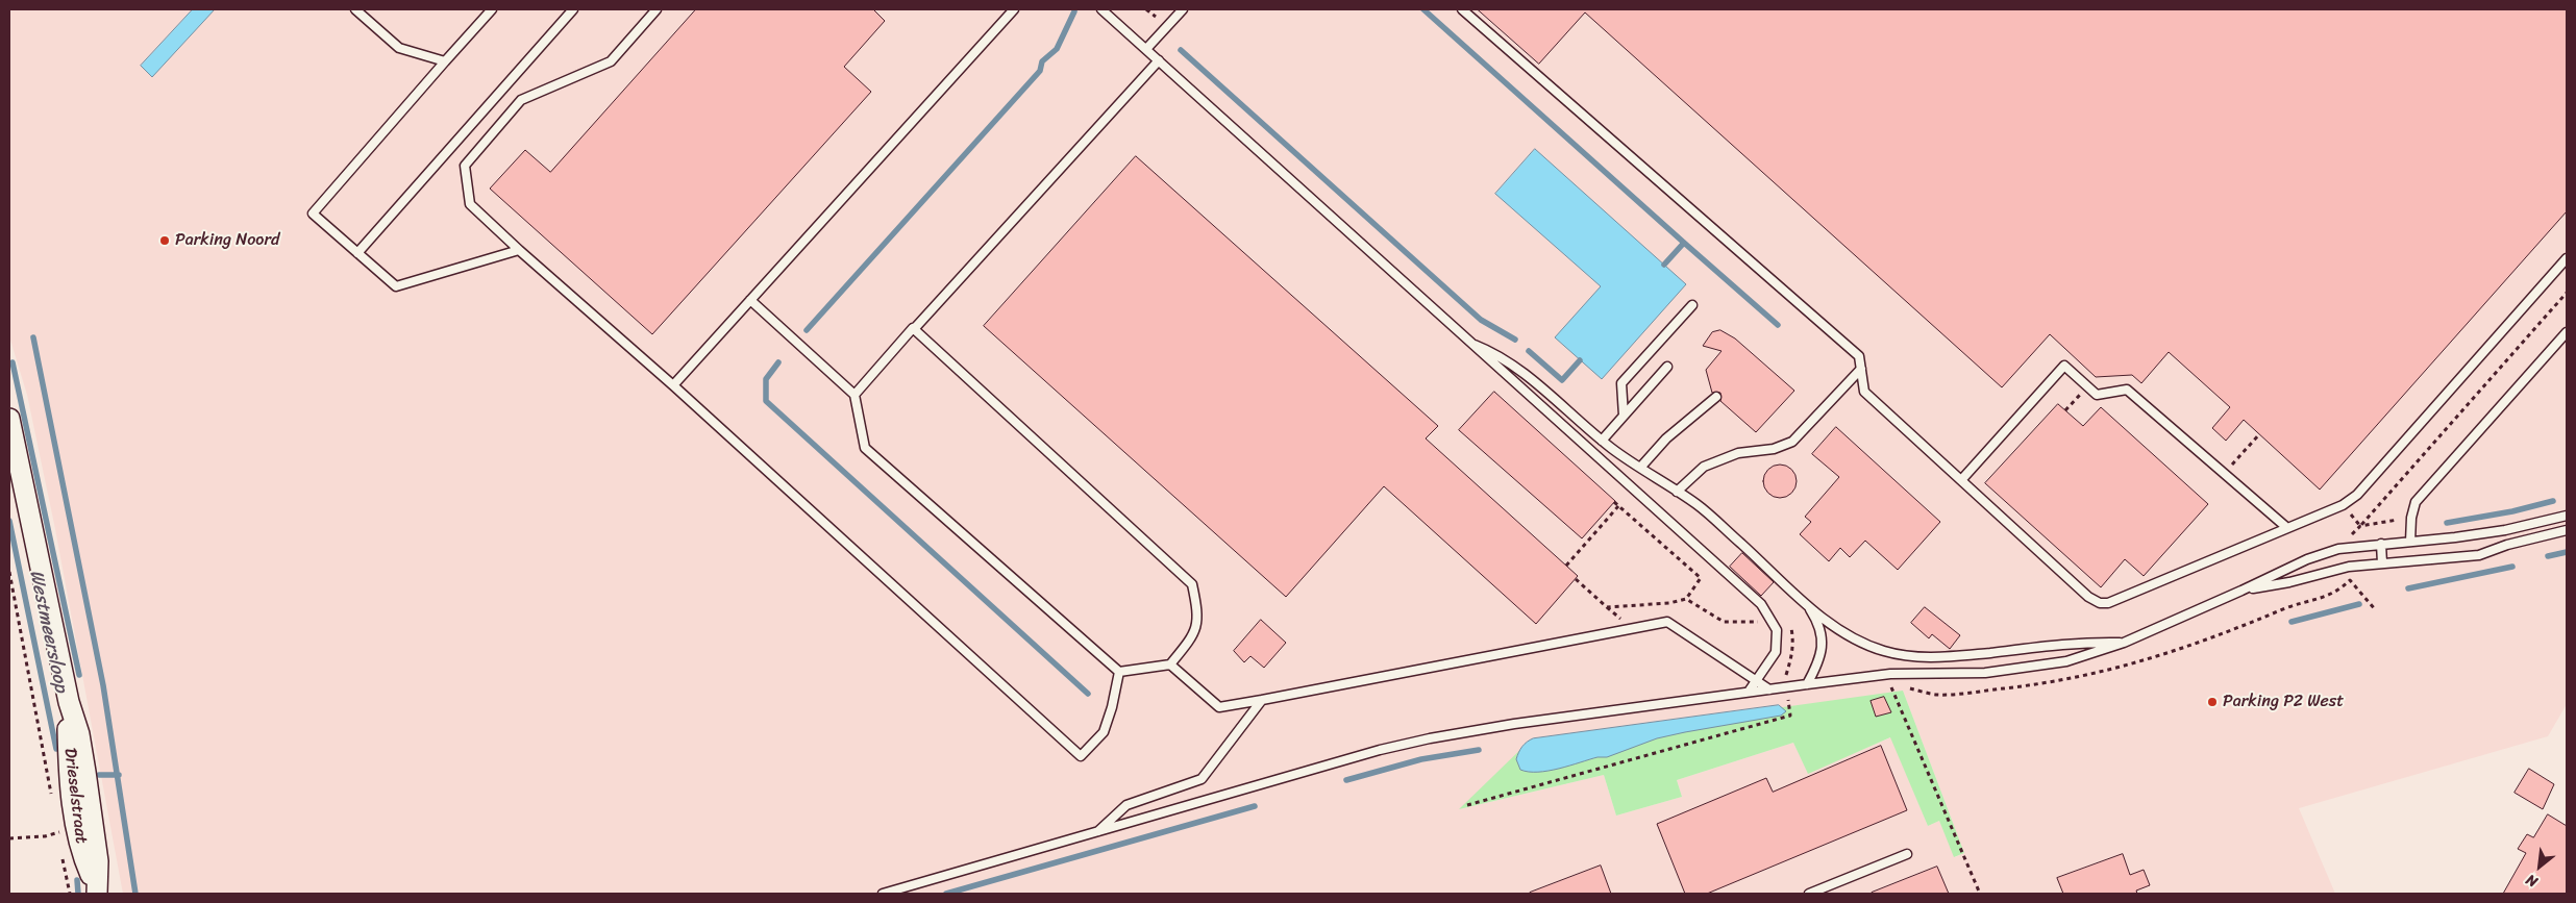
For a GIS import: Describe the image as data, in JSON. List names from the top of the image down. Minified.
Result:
{"streets":{"street":["Drieselstraat"]},"water":["Westmeersloop"],"places":["Parking Noord","Parking P2 West"],"north":"bottom left"}
